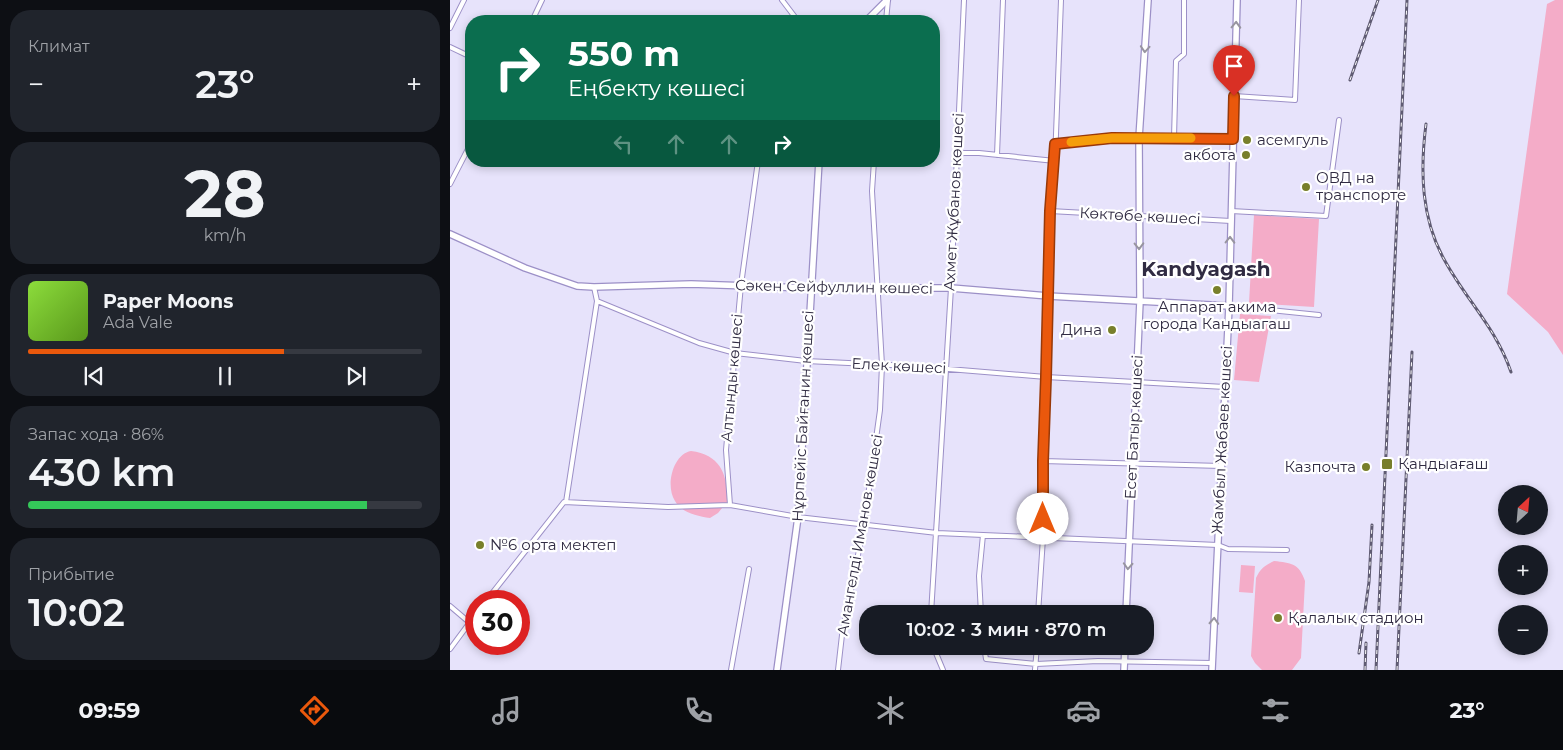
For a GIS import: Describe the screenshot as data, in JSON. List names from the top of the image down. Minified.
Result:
{"streets":{"street":["Ахмет Жұбанов көшесі","Көктөбе көшесі","Сәкен Сейфуллин көшесі","Елек көшесі","Алтынды көшесі","Нұрпейіс Байғанин көшесі","Есет Батыр көшесі","Жамбыл Жабаев көшесі","Амангелді Иманов көшесі"]},"crossings":[["Ахмет Жұбанов көшесі","Сәкен Сейфуллин көшесі"],["Ахмет Жұбанов көшесі","Елек көшесі"],["Көктөбе көшесі","Есет Батыр көшесі"],["Көктөбе көшесі","Жамбыл Жабаев көшесі"],["Сәкен Сейфуллин көшесі","Алтынды көшесі"],["Сәкен Сейфуллин көшесі","Нұрпейіс Байғанин көшесі"],["Сәкен Сейфуллин көшесі","Есет Батыр көшесі"],["Сәкен Сейфуллин көшесі","Жамбыл Жабаев көшесі"],["Сәкен Сейфуллин көшесі","Амангелді Иманов көшесі"],["Елек көшесі","Алтынды көшесі"],["Елек көшесі","Нұрпейіс Байғанин көшесі"],["Елек көшесі","Есет Батыр көшесі"],["Елек көшесі","Жамбыл Жабаев көшесі"],["Елек көшесі","Амангелді Иманов көшесі"]],"one_way":["Жамбыл Жабаев көшесі"],"districts":["Kandyagash"],"places":{"other":["асемгуль","акбота","ОВД на транспорте","Аппарат акима города Кандыагаш","Дина","Казпочта","№6 орта мектеп","Қалалық стадион"],"transit":["Қандыағаш"]},"north":"top right","page":{"tile":["Климат",["28","km/h"],["Запас хода · 86%","430 km"],["Прибытие","10:02"]],"turn":["550 m","Еңбекту көшесі"],"heat":["−","23°","+"],"song":["Paper Moons","Ada Vale"],"map_buttons":["+","−"],"limit":"30","trip":"10:02 · 3 мин · 870 m","tabs":["09:59","23°"]}}
